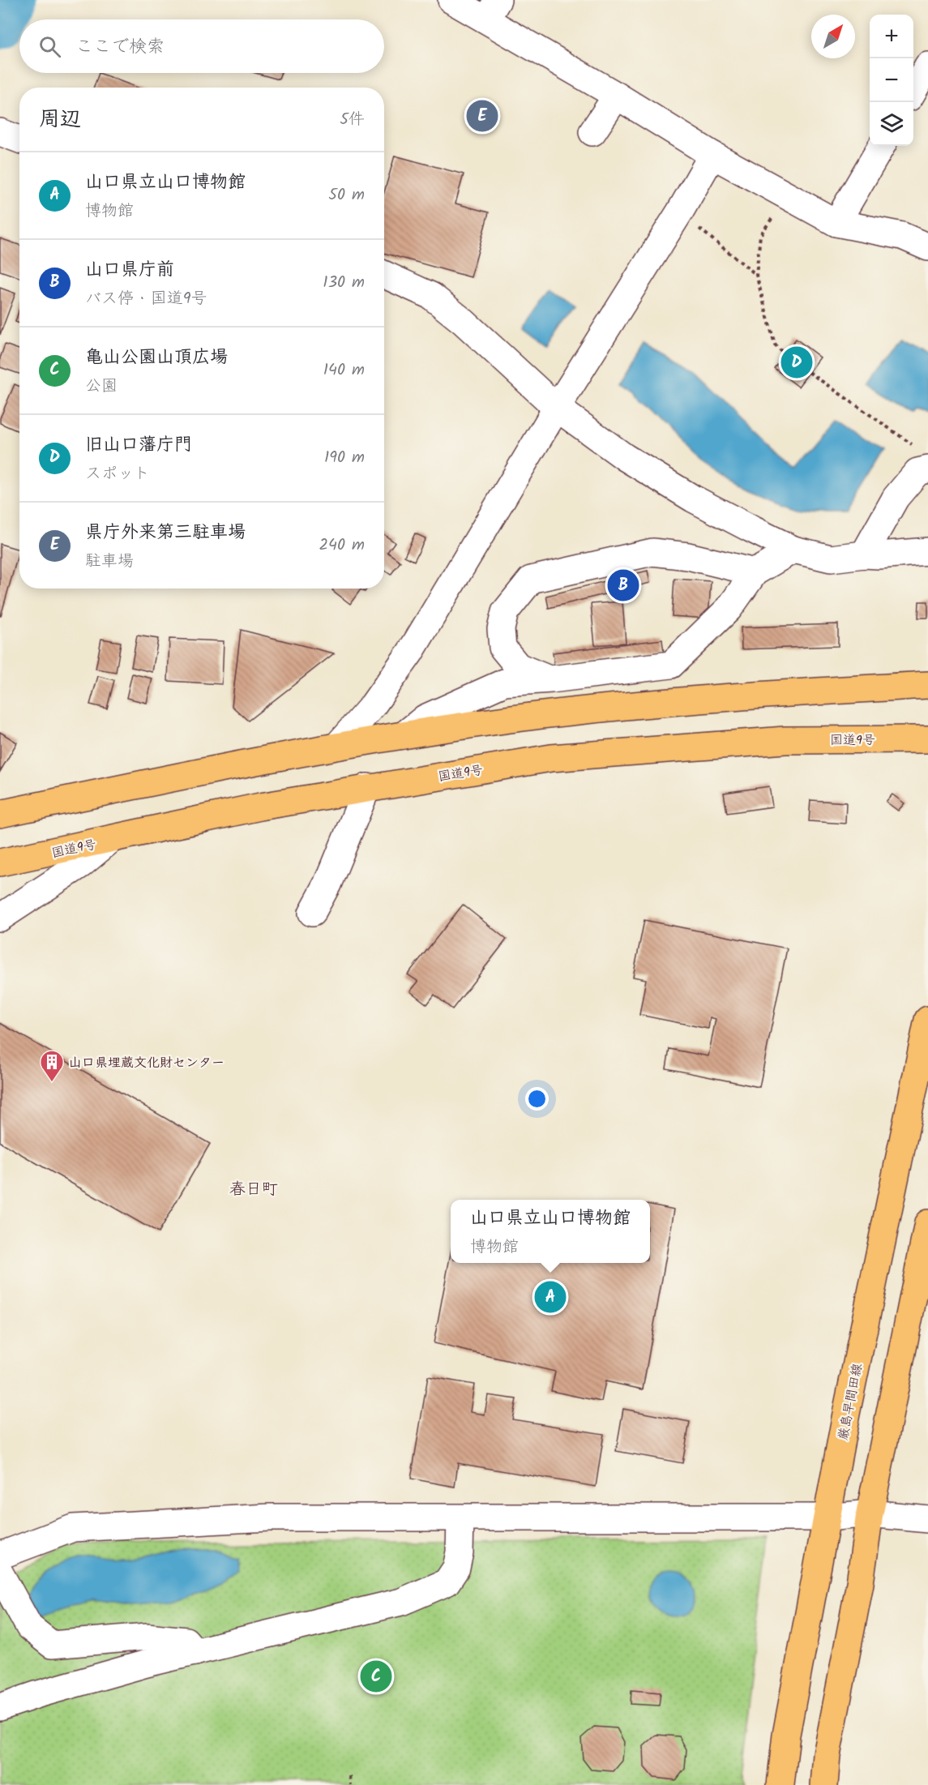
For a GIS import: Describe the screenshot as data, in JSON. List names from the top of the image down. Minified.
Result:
{"streets":{"main road":["国道9号","厳島早間田線"]},"districts":["春日町"],"places":{"building":["山口県埋蔵文化財センター"]},"north":"top right","page":{"map_buttons":["+","−"],"search":"ここで検索","heading":["周辺","5件"],"pins":["E","D","B","A","C"],"list":[{"mark":"A","name":"山口県立山口博物館","note":"博物館","value":"50 m"},{"mark":"B","name":"山口県庁前","note":"バス停 · 国道9号","value":"130 m"},{"mark":"C","name":"亀山公園山頂広場","note":"公園","value":"140 m"},{"mark":"D","name":"旧山口藩庁門","note":"スポット","value":"190 m"},{"mark":"E","name":"県庁外来第三駐車場","note":"駐車場","value":"240 m"}],"popup":["山口県立山口博物館","博物館"]}}
